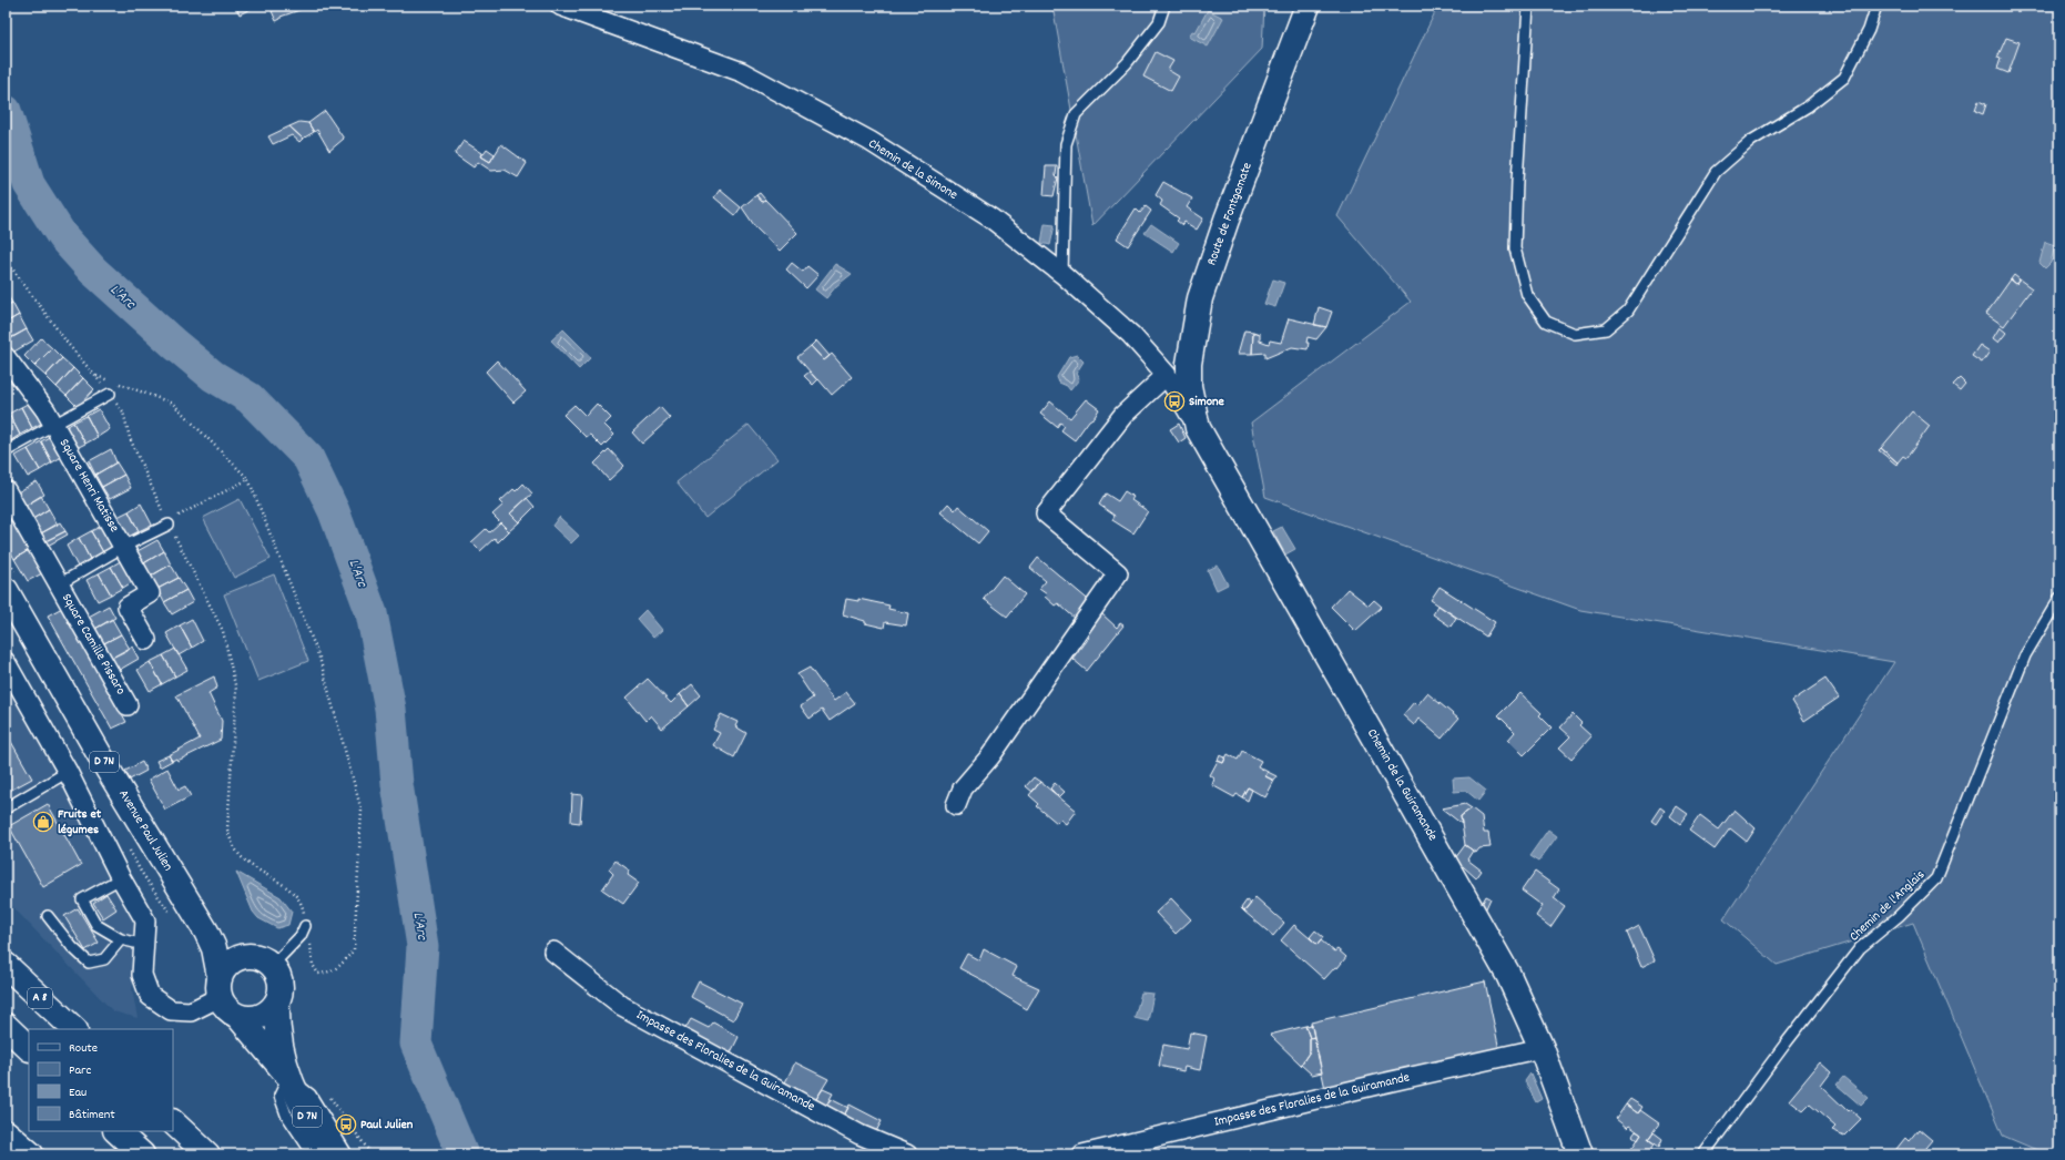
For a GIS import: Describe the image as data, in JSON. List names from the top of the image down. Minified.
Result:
{"streets":{"main road":["Route de Fontgamate","D 7N","Chemin de la Guiramande","Avenue Paul Julien","A 8"],"street":["Chemin de la Simone","Square Henri Matisse","Square Camille Pissaro","Impasse des Floralies de la Guiramande"],"lane":["Chemin de l'Anglais"]},"crossings":[["Chemin de la Simone","Route de Fontgamate"],["Chemin de la Simone","Chemin de la Guiramande"],["Route de Fontgamate","Chemin de la Guiramande"],["D 7N","Avenue Paul Julien"],["Chemin de la Guiramande","Impasse des Floralies de la Guiramande"]],"water":["L'Arc"],"places":{"bus stop":["Simone","Paul Julien"],"shop":["Fruits et légumes"]},"legend":["Route","Parc","Eau","Bâtiment"]}
